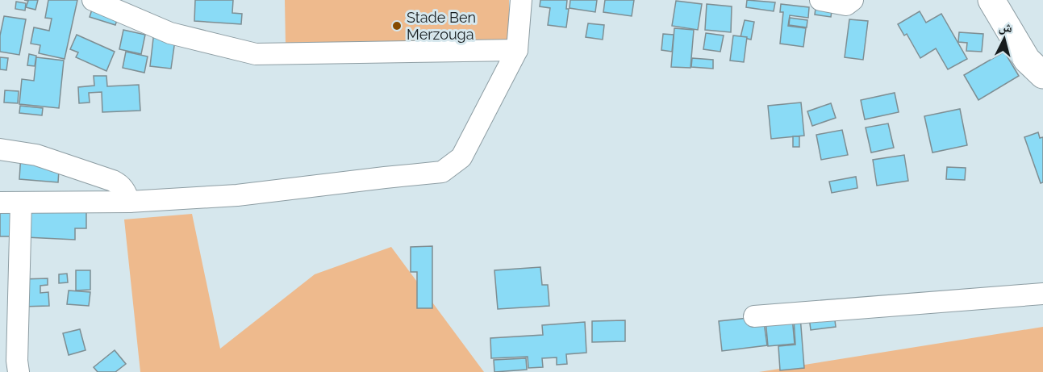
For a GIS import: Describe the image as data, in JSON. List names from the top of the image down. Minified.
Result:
{"places":["Stade Ben Merzouga"],"north":"top"}
